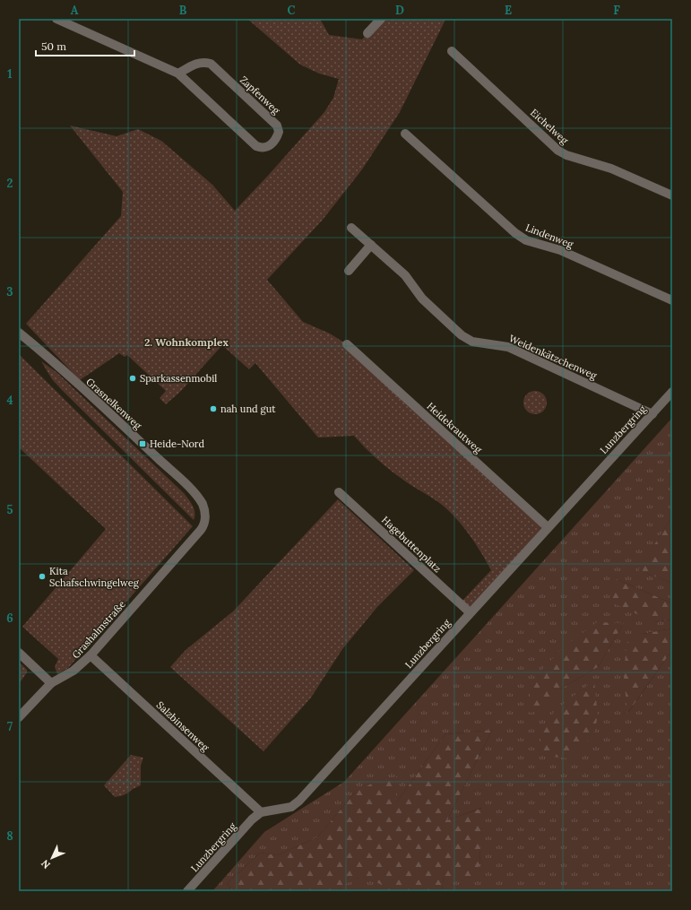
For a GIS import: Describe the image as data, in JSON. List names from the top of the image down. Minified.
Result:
{"streets":{"street":["Zapfenweg","Eichelweg","Lindenweg","Weidenkätzchenweg","Grasnelkenweg","Heidekrautweg","Lunzbergring","Hagebuttenplatz","Grashalmstraße","Salzbinsenweg"]},"crossings":[["Weidenkätzchenweg","Lunzbergring"],["Grasnelkenweg","Grashalmstraße"],["Heidekrautweg","Lunzbergring"],["Lunzbergring","Hagebuttenplatz"],["Lunzbergring","Salzbinsenweg"],["Grashalmstraße","Salzbinsenweg"]],"districts":["2. Wohnkomplex"],"places":{"other":["Sparkassenmobil","nah und gut","Kita Schafschwingelweg"],"transit":["Heide-Nord"]},"scale_bar":"50 m","north":"bottom left","grid":{"columns":["A","B","C","D","E","F"],"rows":["1","2","3","4","5","6","7","8"]}}
